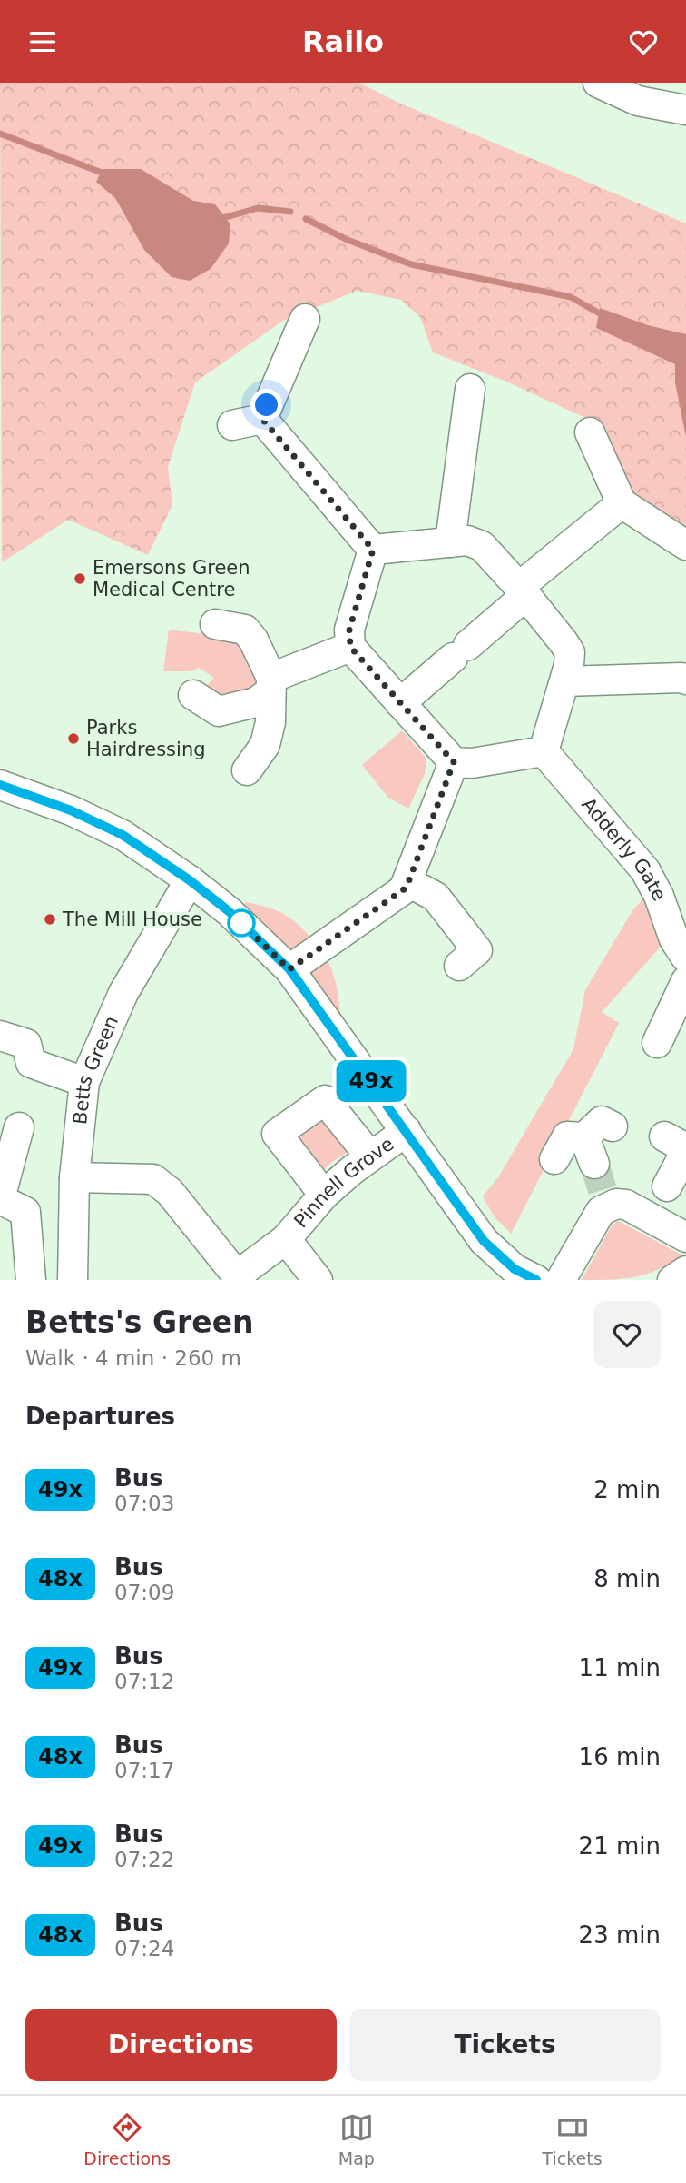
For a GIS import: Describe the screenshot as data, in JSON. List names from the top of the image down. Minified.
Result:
{"streets":{"street":["Adderly Gate","Betts Green","Pinnell Grove"]},"crossings":[["Betts Green","Pinnell Grove"]],"places":["Emersons Green Medical Centre","Parks Hairdressing","The Mill House"],"lines":["bus line 49x"],"page":{"header":"Railo","on_map":"49x","heading":[["Betts's Green","Walk · 4 min · 260 m"],"Departures"],"list":[{"mark":"49x","name":"Bus","note":"07:03","value":"2 min"},{"mark":"48x","name":"Bus","note":"07:09","value":"8 min"},{"mark":"49x","name":"Bus","note":"07:12","value":"11 min"},{"mark":"48x","name":"Bus","note":"07:17","value":"16 min"},{"mark":"49x","name":"Bus","note":"07:22","value":"21 min"},{"mark":"48x","name":"Bus","note":"07:24","value":"23 min"}],"buttons":["Directions","Tickets"],"tabs":["Directions","Map","Tickets"]}}
